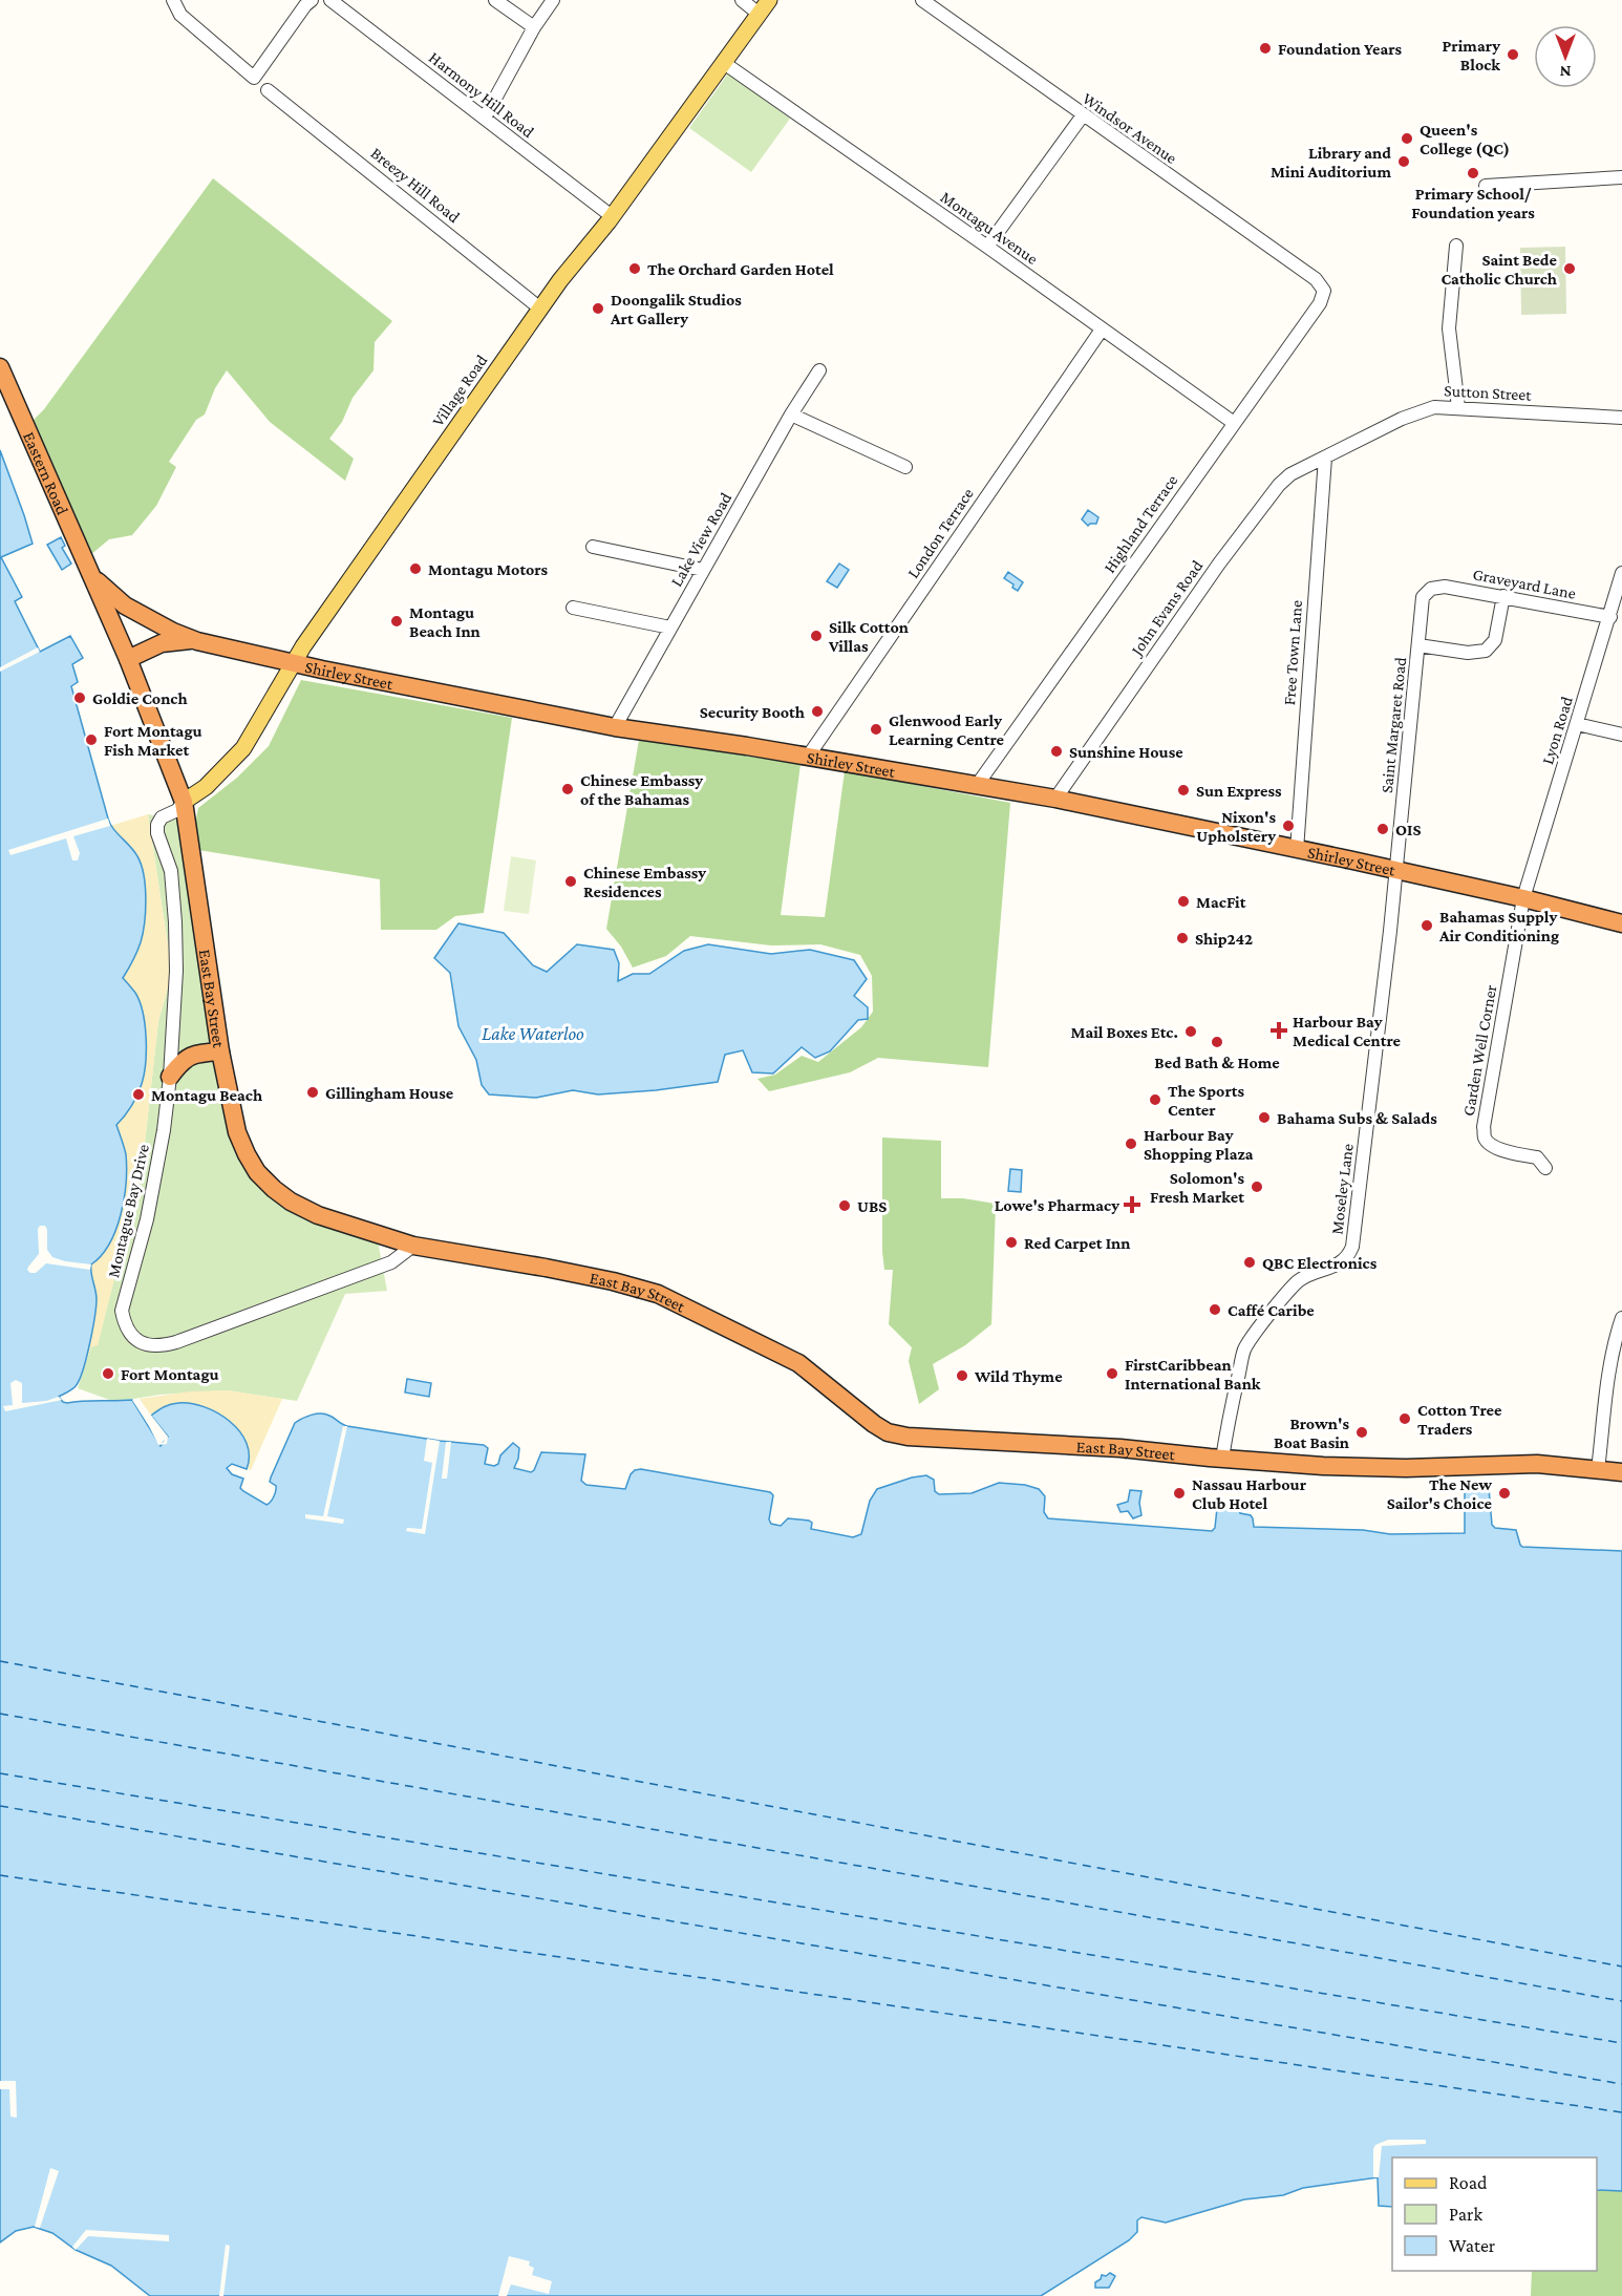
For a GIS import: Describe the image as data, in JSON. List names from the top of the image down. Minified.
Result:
{"streets":{"highway":["Eastern Road","Shirley Street","East Bay Street"],"main road":["Village Road"],"street":["Harmony Hill Road","Windsor Avenue","Breezy Hill Road","Montagu Avenue","Sutton Street","Highland Terrace","London Terrace","Lake View Road","Graveyard Lane","John Evans Road","Free Town Lane","Saint Margaret Road","Lyon Road","Garden Well Corner","Moseley Lane","Montague Bay Drive"]},"crossings":[["Harmony Hill Road","Village Road"],["Windsor Avenue","Highland Terrace"],["Breezy Hill Road","Village Road"],["Montagu Avenue","Village Road"],["Montagu Avenue","Highland Terrace"],["Montagu Avenue","London Terrace"],["Village Road","Shirley Street"],["Village Road","East Bay Street"],["Village Road","Montague Bay Drive"],["Sutton Street","John Evans Road"],["Sutton Street","Free Town Lane"],["Eastern Road","Shirley Street"],["Eastern Road","East Bay Street"],["Highland Terrace","Shirley Street"],["London Terrace","Shirley Street"],["Lake View Road","Shirley Street"],["Graveyard Lane","Saint Margaret Road"],["Graveyard Lane","Lyon Road"],["John Evans Road","Free Town Lane"],["John Evans Road","Shirley Street"],["Free Town Lane","Shirley Street"],["Shirley Street","Saint Margaret Road"],["Shirley Street","Lyon Road"],["Shirley Street","East Bay Street"],["Shirley Street","Garden Well Corner"],["Shirley Street","Moseley Lane"],["Saint Margaret Road","Moseley Lane"],["Lyon Road","Garden Well Corner"],["East Bay Street","Moseley Lane"],["East Bay Street","Montague Bay Drive"]],"water":["Lake Waterloo"],"places":{"other":["Foundation Years","Primary Block","Queen's College (QC)","Library and Mini Auditorium","Primary School/ Foundation years","The Orchard Garden Hotel","Saint Bede Catholic Church","Doongalik Studios Art Gallery","Montagu Motors","Montagu Beach Inn","Silk Cotton Villas","Goldie Conch","Security Booth","Glenwood Early Learning Centre","Fort Montagu Fish Market","Sunshine House","Chinese Embassy of the Bahamas","Sun Express","Nixon's Upholstery","OIS","Chinese Embassy Residences","MacFit","Bahamas Supply Air Conditioning","Ship242","Mail Boxes Etc.","Bed Bath & Home","Gillingham House","Montagu Beach","The Sports Center","Bahama Subs & Salads","Harbour Bay Shopping Plaza","Solomon's Fresh Market","UBS","Red Carpet Inn","QBC Electronics","Caffé Caribe","Fort Montagu","FirstCaribbean International Bank","Wild Thyme","Cotton Tree Traders","Brown's Boat Basin","Nassau Harbour Club Hotel","The New Sailor's Choice"],"health":["Harbour Bay Medical Centre","Lowe's Pharmacy"]},"legend":["Road","Park","Water"],"north":"bottom"}
